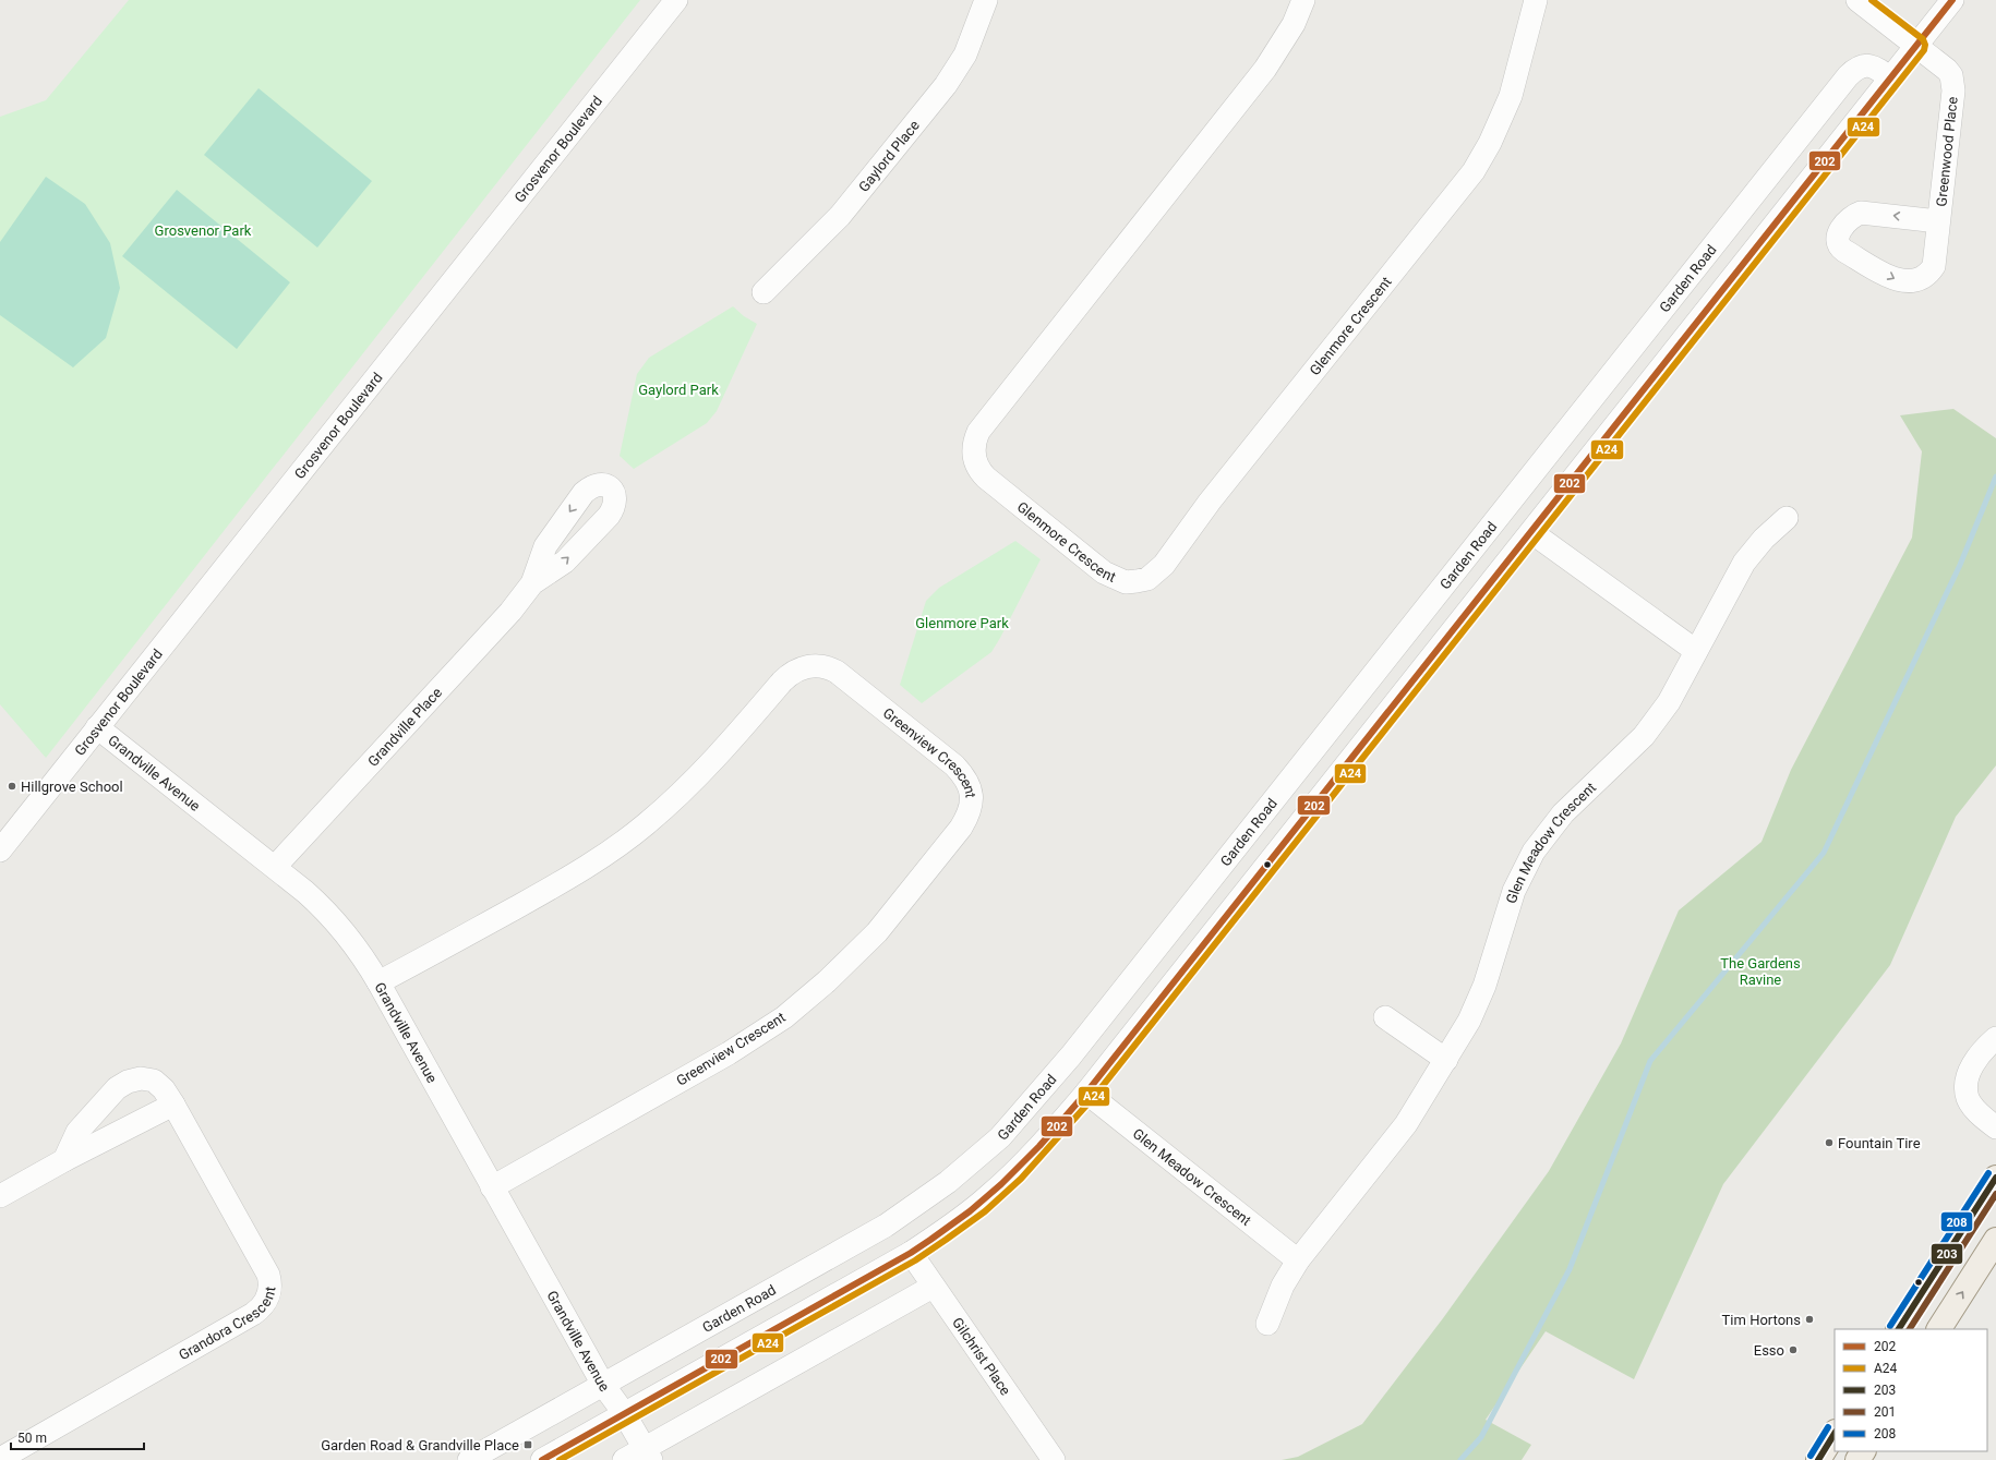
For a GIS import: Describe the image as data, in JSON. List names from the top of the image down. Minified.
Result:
{"streets":{"street":["Grosvenor Boulevard","Greenwood Place","Gaylord Place","Garden Road","Glenmore Crescent","Grandville Place","Greenview Crescent","Grandville Avenue","Glen Meadow Crescent","Grandora Crescent","Gilchrist Place"]},"crossings":[["Grosvenor Boulevard","Grandville Avenue"],["Garden Road","Grandville Avenue"],["Grandville Place","Grandville Avenue"],["Greenview Crescent","Grandville Avenue"]],"parks":["Grosvenor Park","Gaylord Park","Glenmore Park","The Gardens Ravine"],"places":{"other":["Hillgrove School","Fountain Tire","Tim Hortons","Esso"],"transit":["Garden Road & Grandville Place"]},"lines":["transit line 202","transit line A24","transit line 208","transit line 203","transit line 201"],"legend":["202","A24","203","201","208"],"scale_bar":"50 m"}
